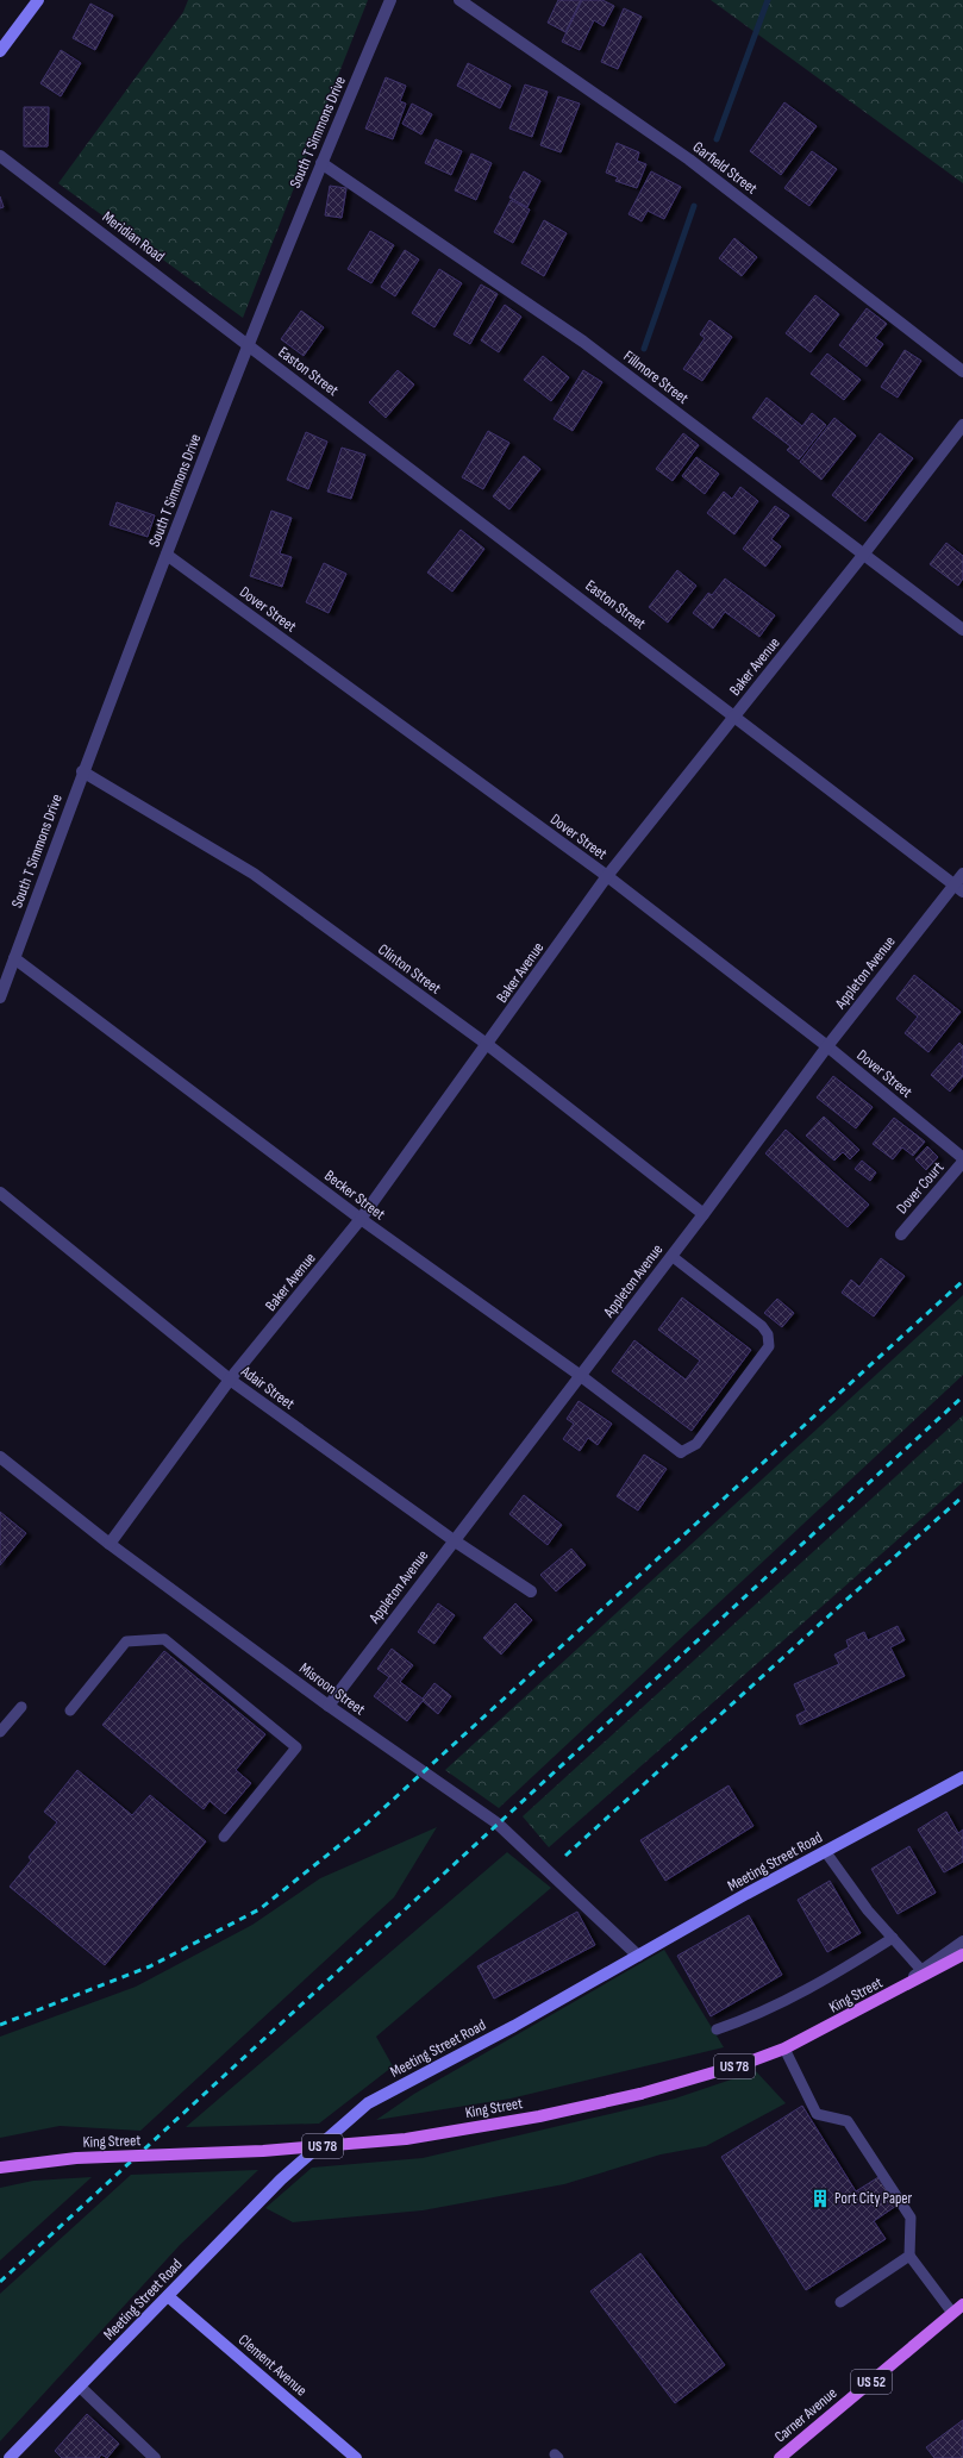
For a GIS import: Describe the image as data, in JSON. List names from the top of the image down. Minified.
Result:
{"streets":{"main road":["King Street","US 78","US 52","Carner Avenue"],"street":["South T Simmons Drive","Garfield Street","Meridian Road","Easton Street","Fillmore Street","Dover Street","Baker Avenue","Clinton Street","Appleton Avenue","Dover Court","Becker Street","Adair Street","Misroon Street","Meeting Street Road","Clement Avenue"]},"crossings":[["South T Simmons Drive","Meridian Road"],["South T Simmons Drive","Easton Street"],["South T Simmons Drive","Fillmore Street"],["South T Simmons Drive","Dover Street"],["South T Simmons Drive","Clinton Street"],["South T Simmons Drive","Becker Street"],["Meridian Road","Easton Street"],["Easton Street","Baker Avenue"],["Easton Street","Appleton Avenue"],["Fillmore Street","Baker Avenue"],["Dover Street","Baker Avenue"],["Dover Street","Appleton Avenue"],["Baker Avenue","Clinton Street"],["Baker Avenue","Becker Street"],["Baker Avenue","Adair Street"],["Baker Avenue","Misroon Street"],["Clinton Street","Appleton Avenue"],["Appleton Avenue","Becker Street"],["Appleton Avenue","Adair Street"],["Appleton Avenue","Misroon Street"],["Misroon Street","Meeting Street Road"],["Meeting Street Road","Clement Avenue"]],"places":{"building":["Port City Paper"]}}
